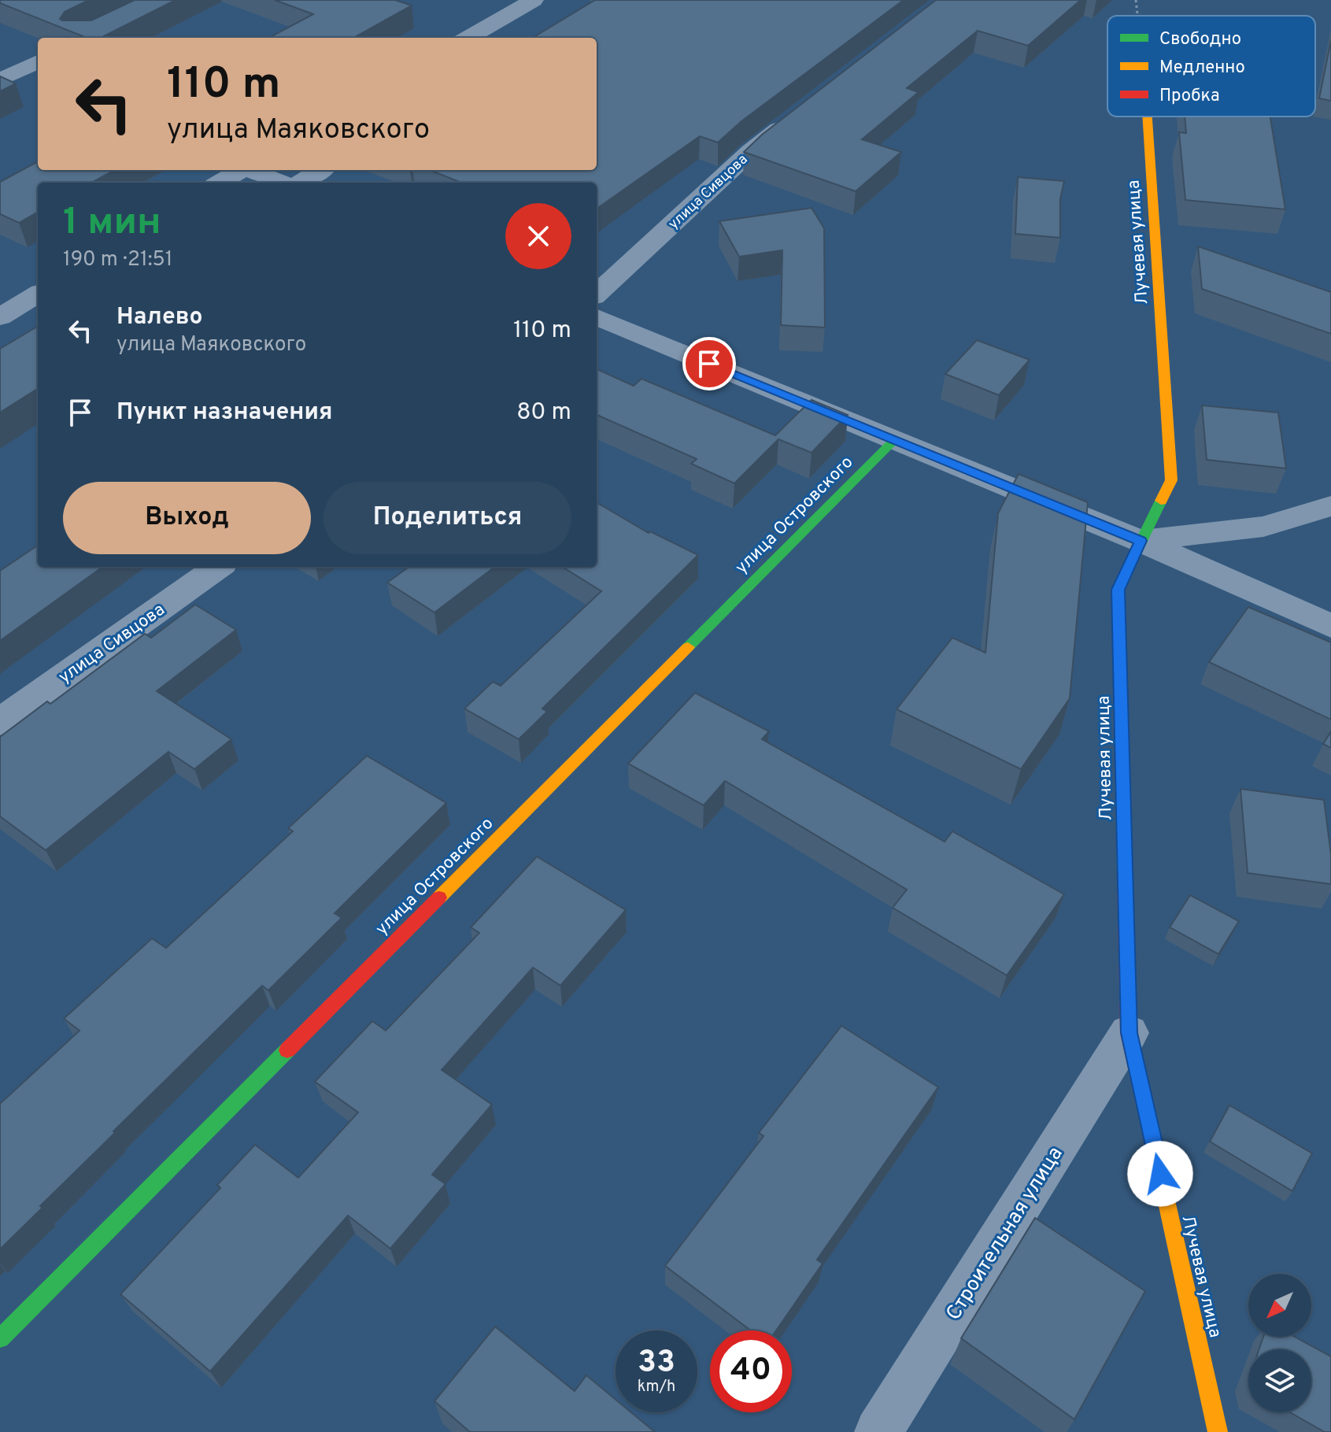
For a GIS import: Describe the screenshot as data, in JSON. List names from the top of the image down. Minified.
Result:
{"streets":{"street":["улица Сивцова","Лучевая улица","улица Островского","Строительная улица"]},"crossings":[["Лучевая улица","Строительная улица"]],"legend":["Свободно","Медленно","Пробка"],"north":"bottom left","page":{"turn":["110 m","улица Маяковского"],"heading":["1 мин","190 m · 21:51"],"list":[{"name":"Налево","note":"улица Маяковского","value":"110 m"},{"name":"Пункт назначения","value":"80 m"}],"buttons":["Выход","Поделиться"],"speed":"33 km/h","limit":"40"}}
